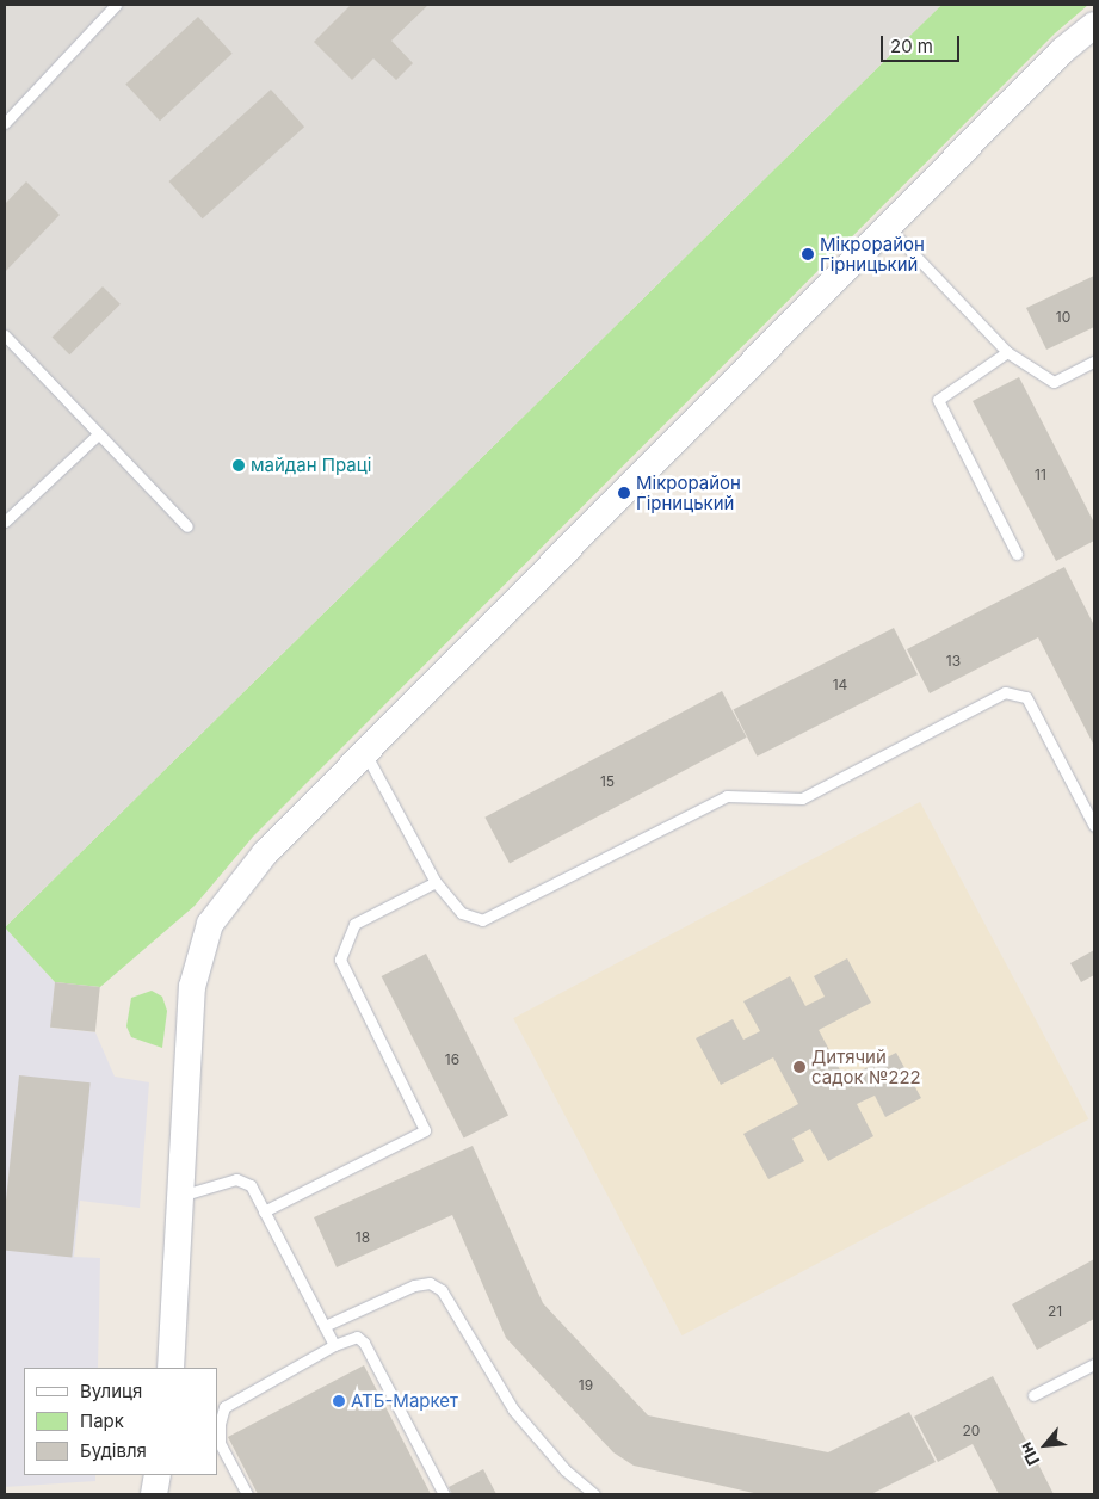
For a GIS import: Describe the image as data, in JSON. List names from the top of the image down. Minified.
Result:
{"places":["Мікрорайон Гірницький","майдан Праці","Мiкрорайон Гiрницький","Дитячий садок №222","АТБ-Маркет"],"house_numbers":["10","11","13","14","15","16","18","21","19","20"],"legend":["Вулиця","Парк","Будівля"],"scale_bar":"20 m","north":"bottom left"}
